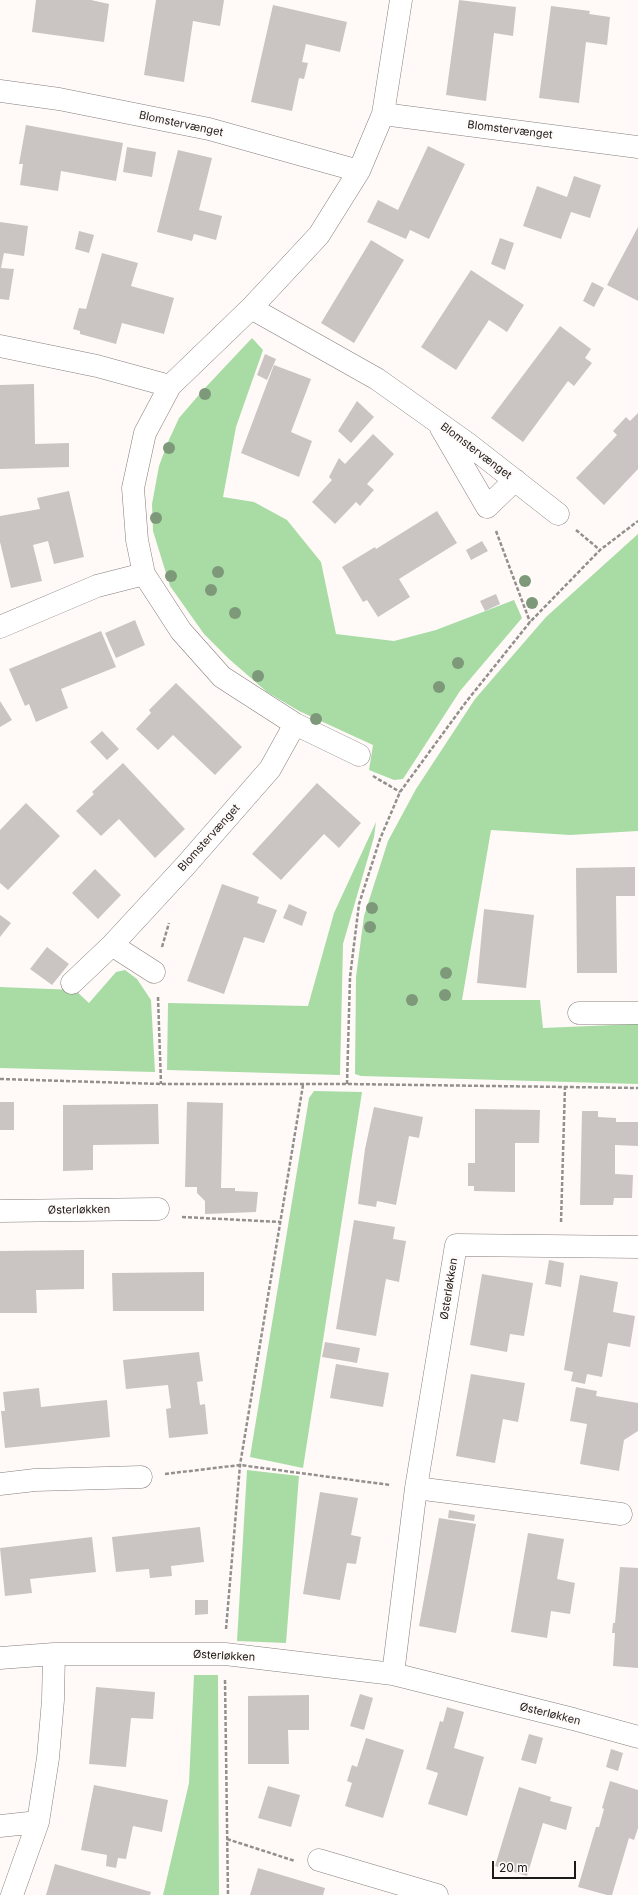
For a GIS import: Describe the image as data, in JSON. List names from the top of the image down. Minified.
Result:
{"streets":{"street":["Blomstervænget","Østerløkken"]},"scale_bar":"20 m"}
